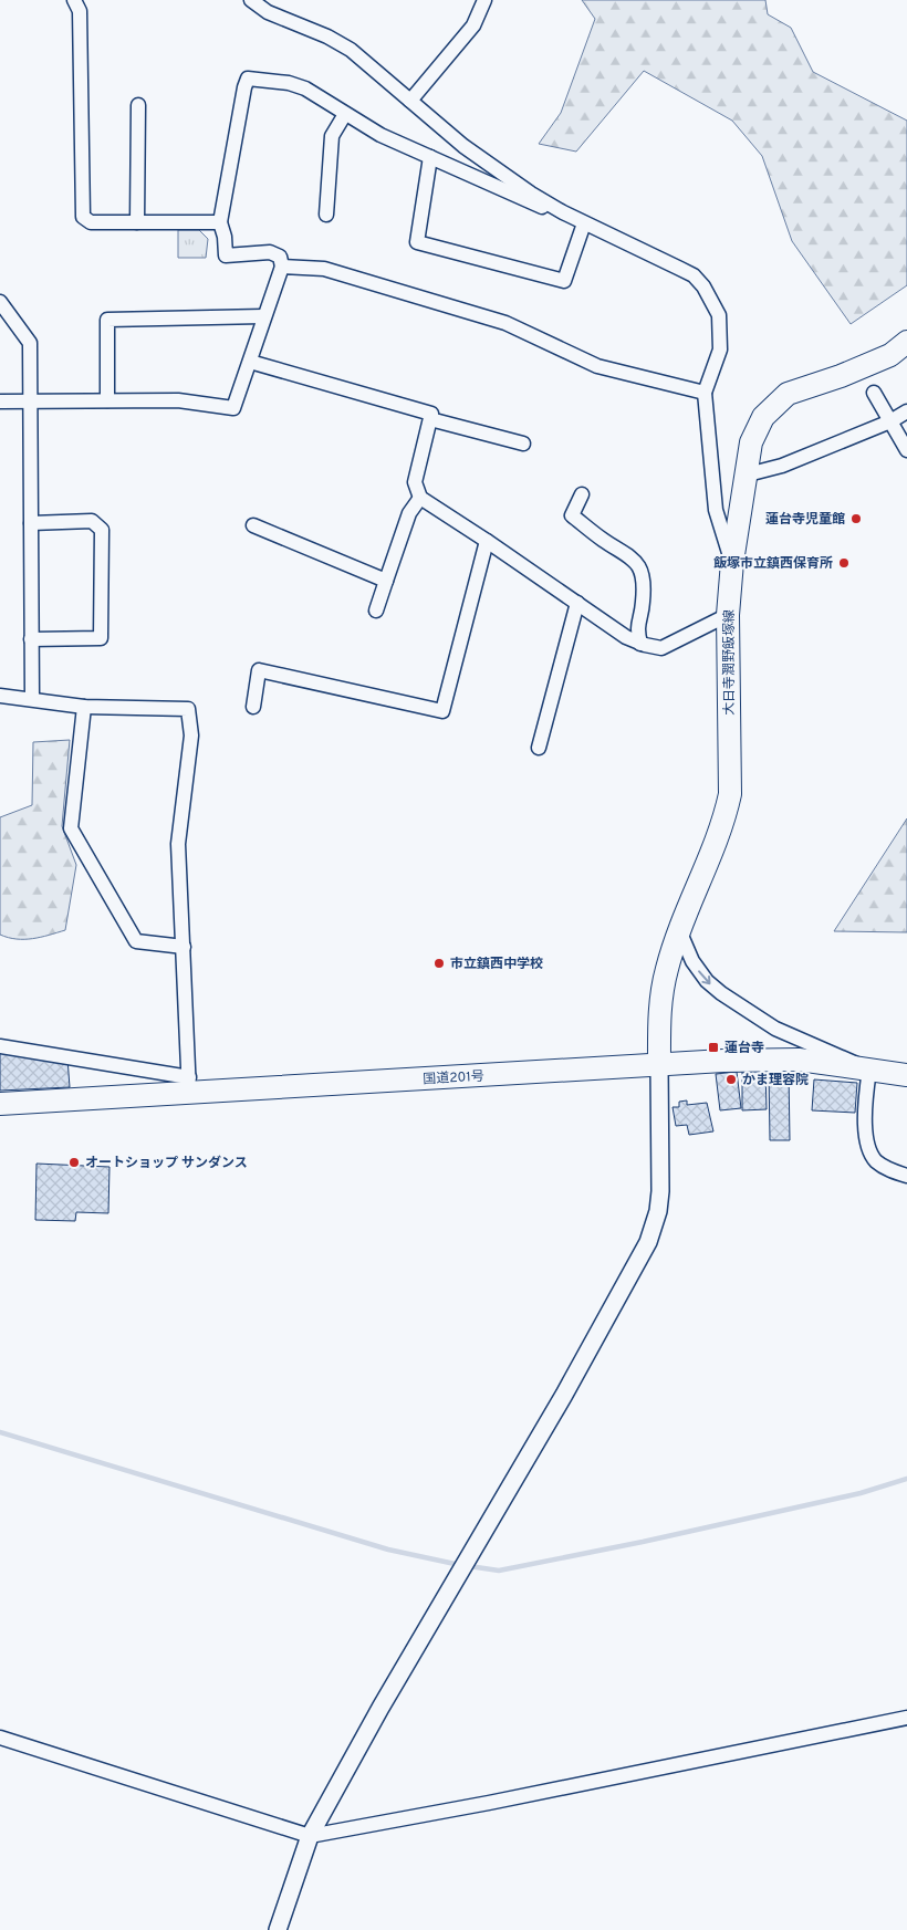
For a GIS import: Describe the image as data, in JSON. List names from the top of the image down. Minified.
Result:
{"streets":{"main road":["大日寺潤野飯塚線","国道201号"]},"crossings":[["大日寺潤野飯塚線","国道201号"]],"places":{"other":["蓮台寺児童館","飯塚市立鎮西保育所","市立鎮西中学校","かま理容院","オートショップ サンダンス"],"transit":["蓮台寺"]}}
